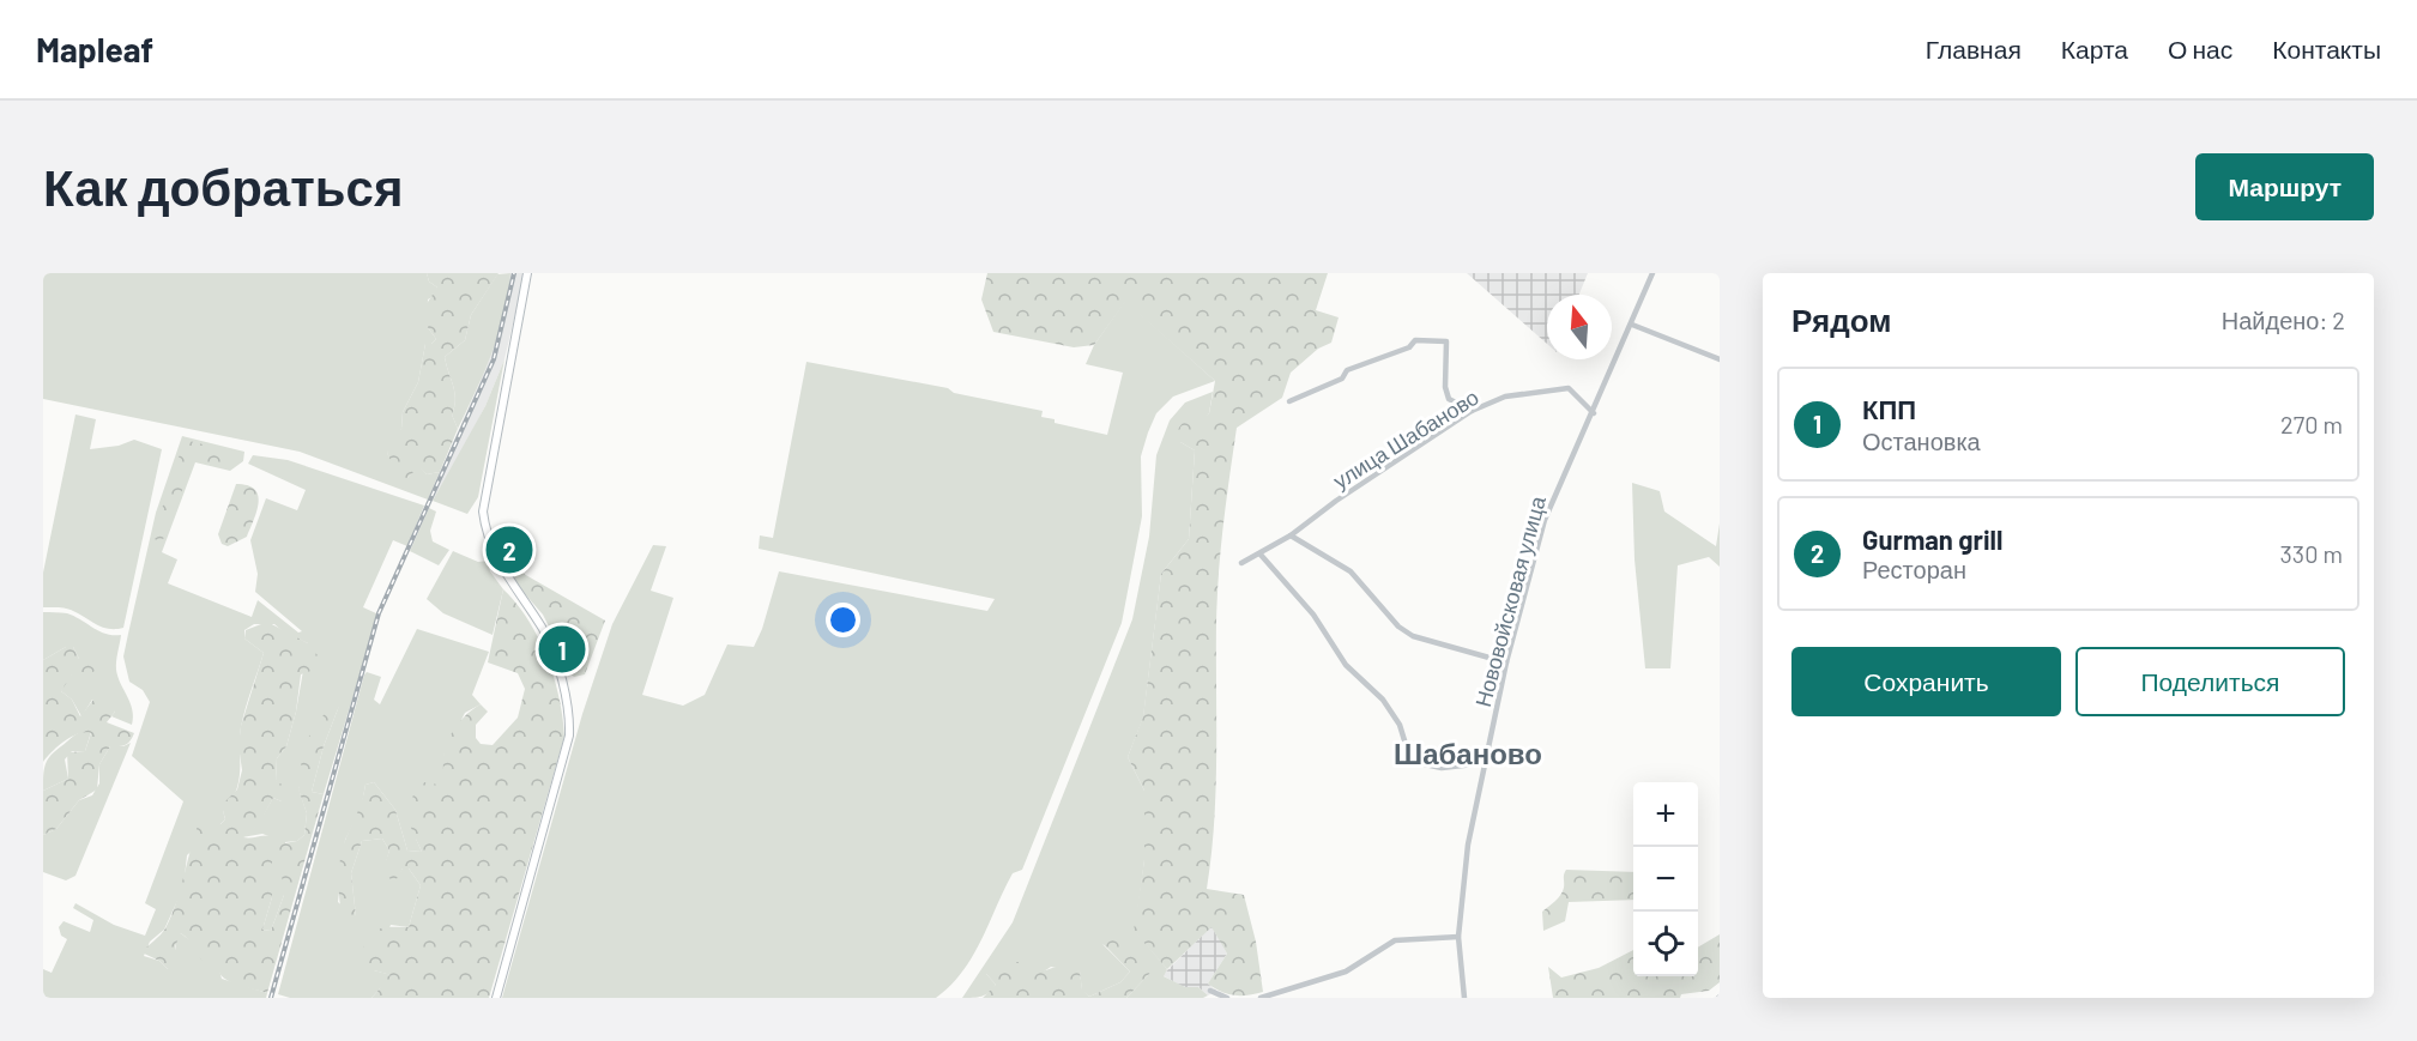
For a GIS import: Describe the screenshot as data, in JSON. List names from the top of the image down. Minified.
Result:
{"streets":{"street":["улица Шабаново","Нововойсковая улица"]},"crossings":[["улица Шабаново","Нововойсковая улица"]],"districts":["Шабаново"],"north":"top","page":{"header":"Mapleaf","nav":["Главная","Карта","О нас","Контакты"],"buttons":["Маршрут",["Сохранить","Поделиться"]],"title":"Как добраться","heading":["Рядом","Найдено: 2"],"list":[{"mark":"1","name":"КПП","note":"Остановка","value":"270 m"},{"mark":"2","name":"Gurman grill","note":"Ресторан","value":"330 m"}],"pins":["2","1"],"map_buttons":["+","−"]}}
